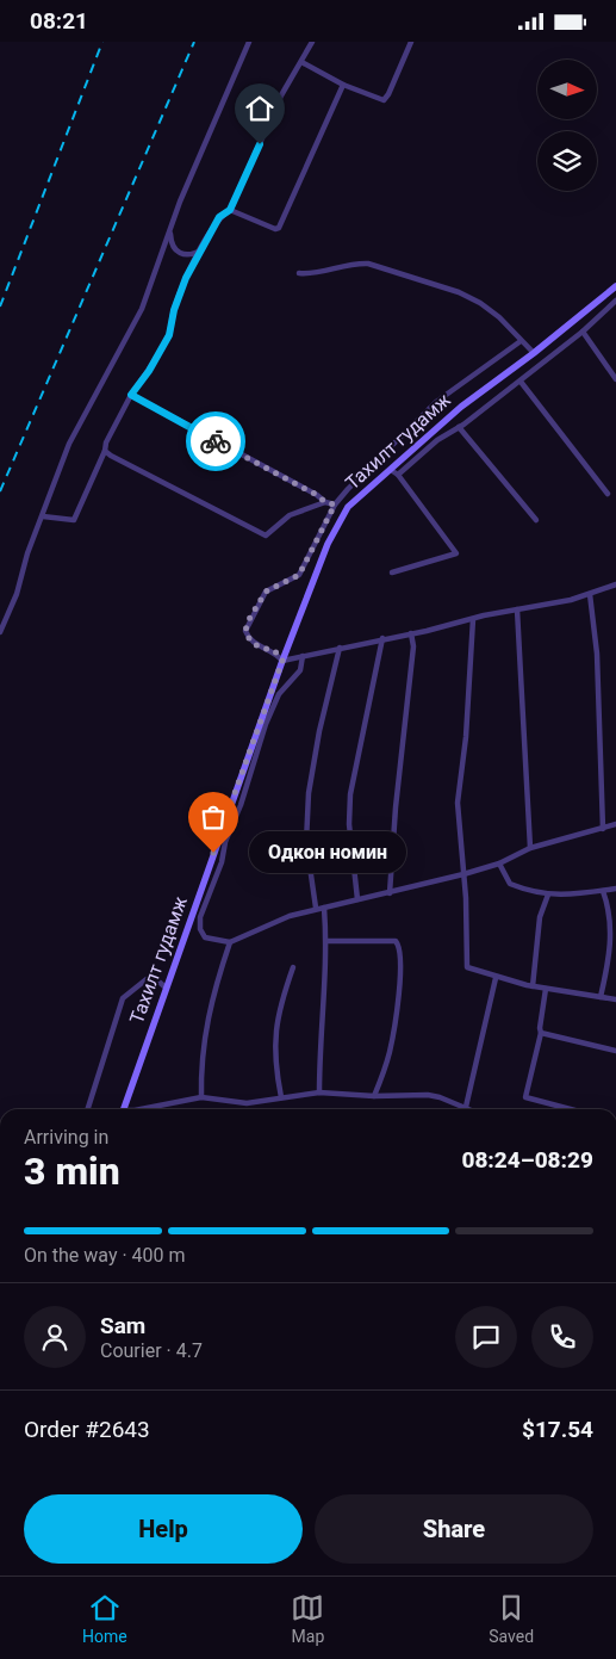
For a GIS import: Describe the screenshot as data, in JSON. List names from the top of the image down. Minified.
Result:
{"streets":{"main road":["Тахилт гудамж"]},"places":["Одкон номин"],"north":"right","page":{"status":"08:21","bubble":"Одкон номин","heading":["3 min","Arriving in","08:24–08:29"],"panel":["Sam","Courier · 4.7","Order #2643","$17.54"],"bar":"On the way · 400 m","buttons":["Help","Share"],"tabs":["Home","Map","Saved"]}}
